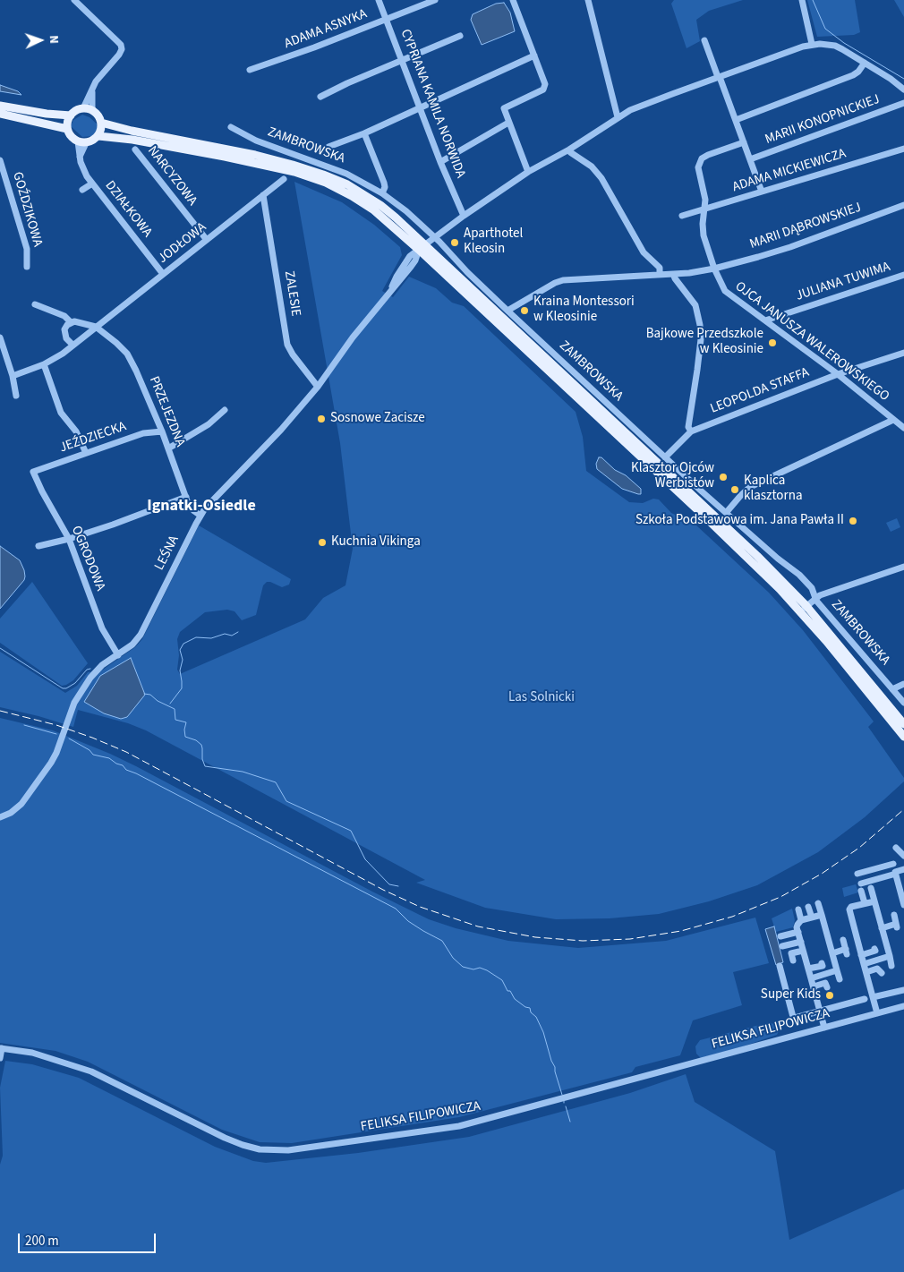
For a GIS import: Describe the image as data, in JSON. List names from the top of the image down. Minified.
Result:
{"streets":{"main road":["ZAMBROWSKA"],"street":["ADAMA ASNYKA","CYPRIANA KAMILA NORWIDA","MARII KONOPNICKIEJ","ADAMA MICKIEWICZA","NARCYZOWA","GOŹDZIKOWA","DZIAŁKOWA","MARII DĄBROWSKIEJ","JODŁOWA","JULIANA TUWIMA","ZALESIE","OJCA JANUSZA WALEROWSKIEGO","LEOPOLDA STAFFA","PRZEJEZDNA","JEŹDZIECKA","LEŚNA","OGRODOWA","FELIKSA FILIPOWICZA"]},"crossings":[["ADAMA ASNYKA","CYPRIANA KAMILA NORWIDA"],["CYPRIANA KAMILA NORWIDA","LEŚNA"],["ZAMBROWSKA","MARII DĄBROWSKIEJ"],["ZAMBROWSKA","LEŚNA"],["ADAMA MICKIEWICZA","OJCA JANUSZA WALEROWSKIEGO"],["NARCYZOWA","JODŁOWA"],["DZIAŁKOWA","JODŁOWA"],["MARII DĄBROWSKIEJ","OJCA JANUSZA WALEROWSKIEGO"],["JODŁOWA","ZALESIE"],["JODŁOWA","PRZEJEZDNA"],["JULIANA TUWIMA","OJCA JANUSZA WALEROWSKIEGO"],["ZALESIE","LEŚNA"],["OJCA JANUSZA WALEROWSKIEGO","LEOPOLDA STAFFA"],["PRZEJEZDNA","JEŹDZIECKA"],["PRZEJEZDNA","LEŚNA"],["JEŹDZIECKA","OGRODOWA"],["LEŚNA","OGRODOWA"]],"districts":["Ignatki-Osiedle"],"parks":["Las Solnicki"],"places":["Aparthotel Kleosin","Kraina Montessori w Kleosinie","Bajkowe Przedszkole w Kleosinie","Sosnowe Zacisze","Klasztor Ojców Werbistów","Kaplica klasztorna","Szkoła Podstawowa im. Jana Pawła II","Kuchnia Vikinga","Super Kids"],"scale_bar":"200 m","north":"right"}
